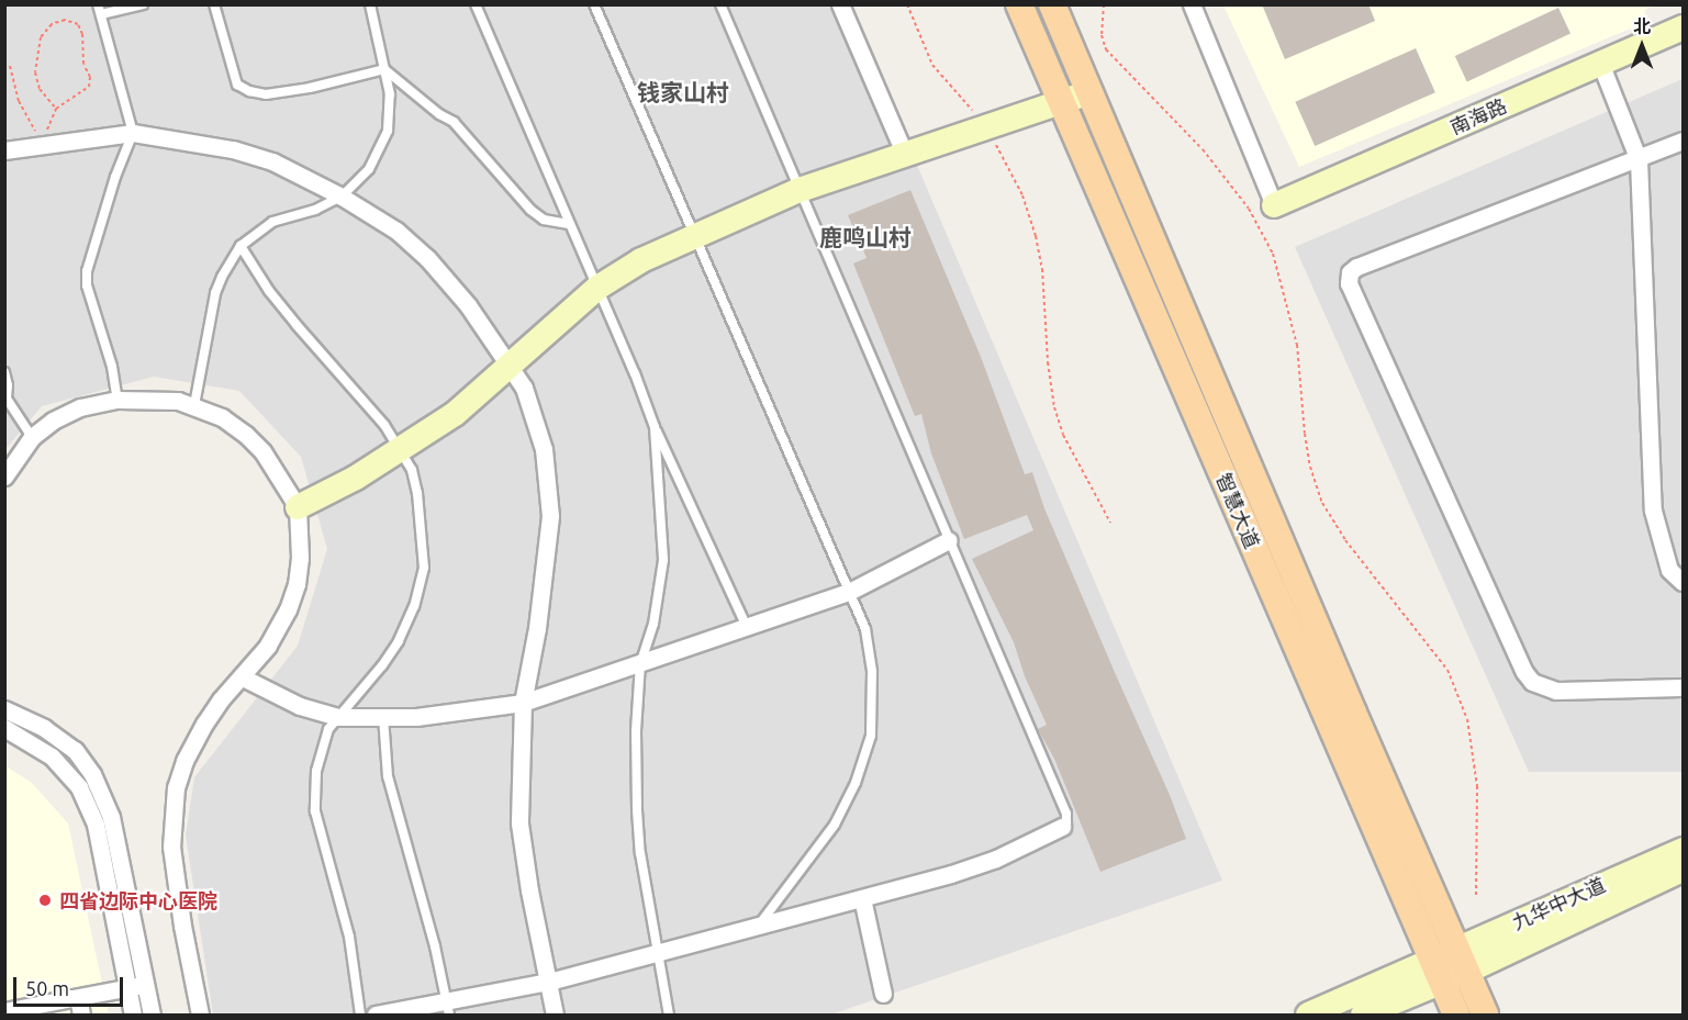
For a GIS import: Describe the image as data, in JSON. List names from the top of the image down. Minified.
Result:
{"streets":{"main road":["智慧大道"],"street":["南海路","九华中大道"]},"crossings":[["智慧大道","九华中大道"]],"districts":["钱家山村","鹿鸣山村"],"places":["四省边际中心医院"],"scale_bar":"50 m","north":"top"}
